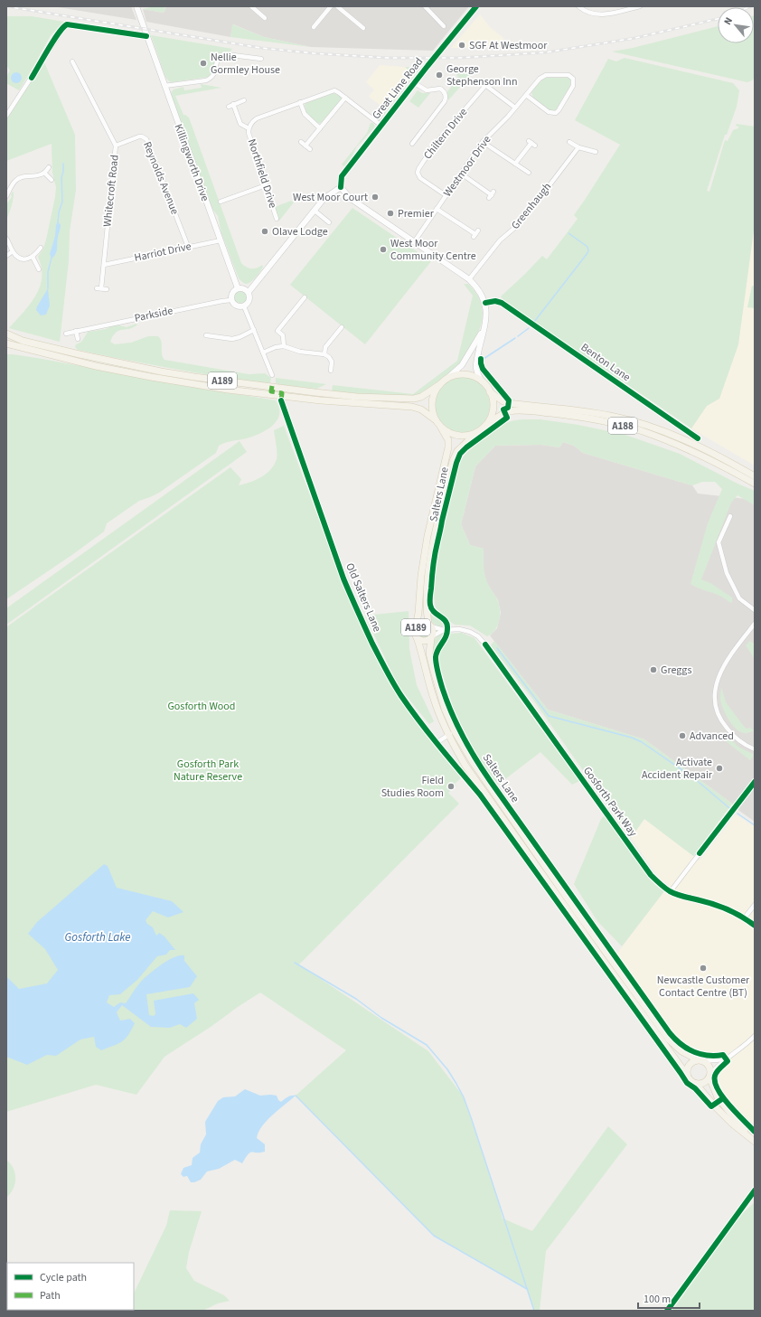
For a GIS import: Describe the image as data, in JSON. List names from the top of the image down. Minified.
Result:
{"streets":{"main road":["Great Lime Road","Killingworth Drive","A189","A188","Salters Lane"],"street":["Chiltern Drive","Westmoor Drive","Northfield Drive","Reynolds Avenue","Whitecroft Road","Greenhaugh","Harriot Drive","Parkside","Gosforth Park Way"],"cycle path":["Benton Lane","Old Salters Lane"]},"crossings":[["Great Lime Road","Northfield Drive"],["Chiltern Drive","Westmoor Drive"],["Killingworth Drive","Harriot Drive"],["Killingworth Drive","Parkside"],["Reynolds Avenue","Whitecroft Road"],["Reynolds Avenue","Harriot Drive"],["Whitecroft Road","Harriot Drive"],["A189","A188"],["A189","Salters Lane"],["A189","Gosforth Park Way"],["A188","Salters Lane"],["Salters Lane","Gosforth Park Way"]],"water":["Gosforth Lake"],"parks":["Gosforth Wood","Gosforth Park Nature Reserve"],"places":["SGF At Westmoor","Nellie Gormley House","George Stephenson Inn","West Moor Court","Premier","Olave Lodge","West Moor Community Centre","Greggs","Advanced","Activate Accident Repair","Field Studies Room","Newcastle Customer Contact Centre (BT)"],"legend":["Cycle path","Path"],"scale_bar":"100 m","north":"top left"}
